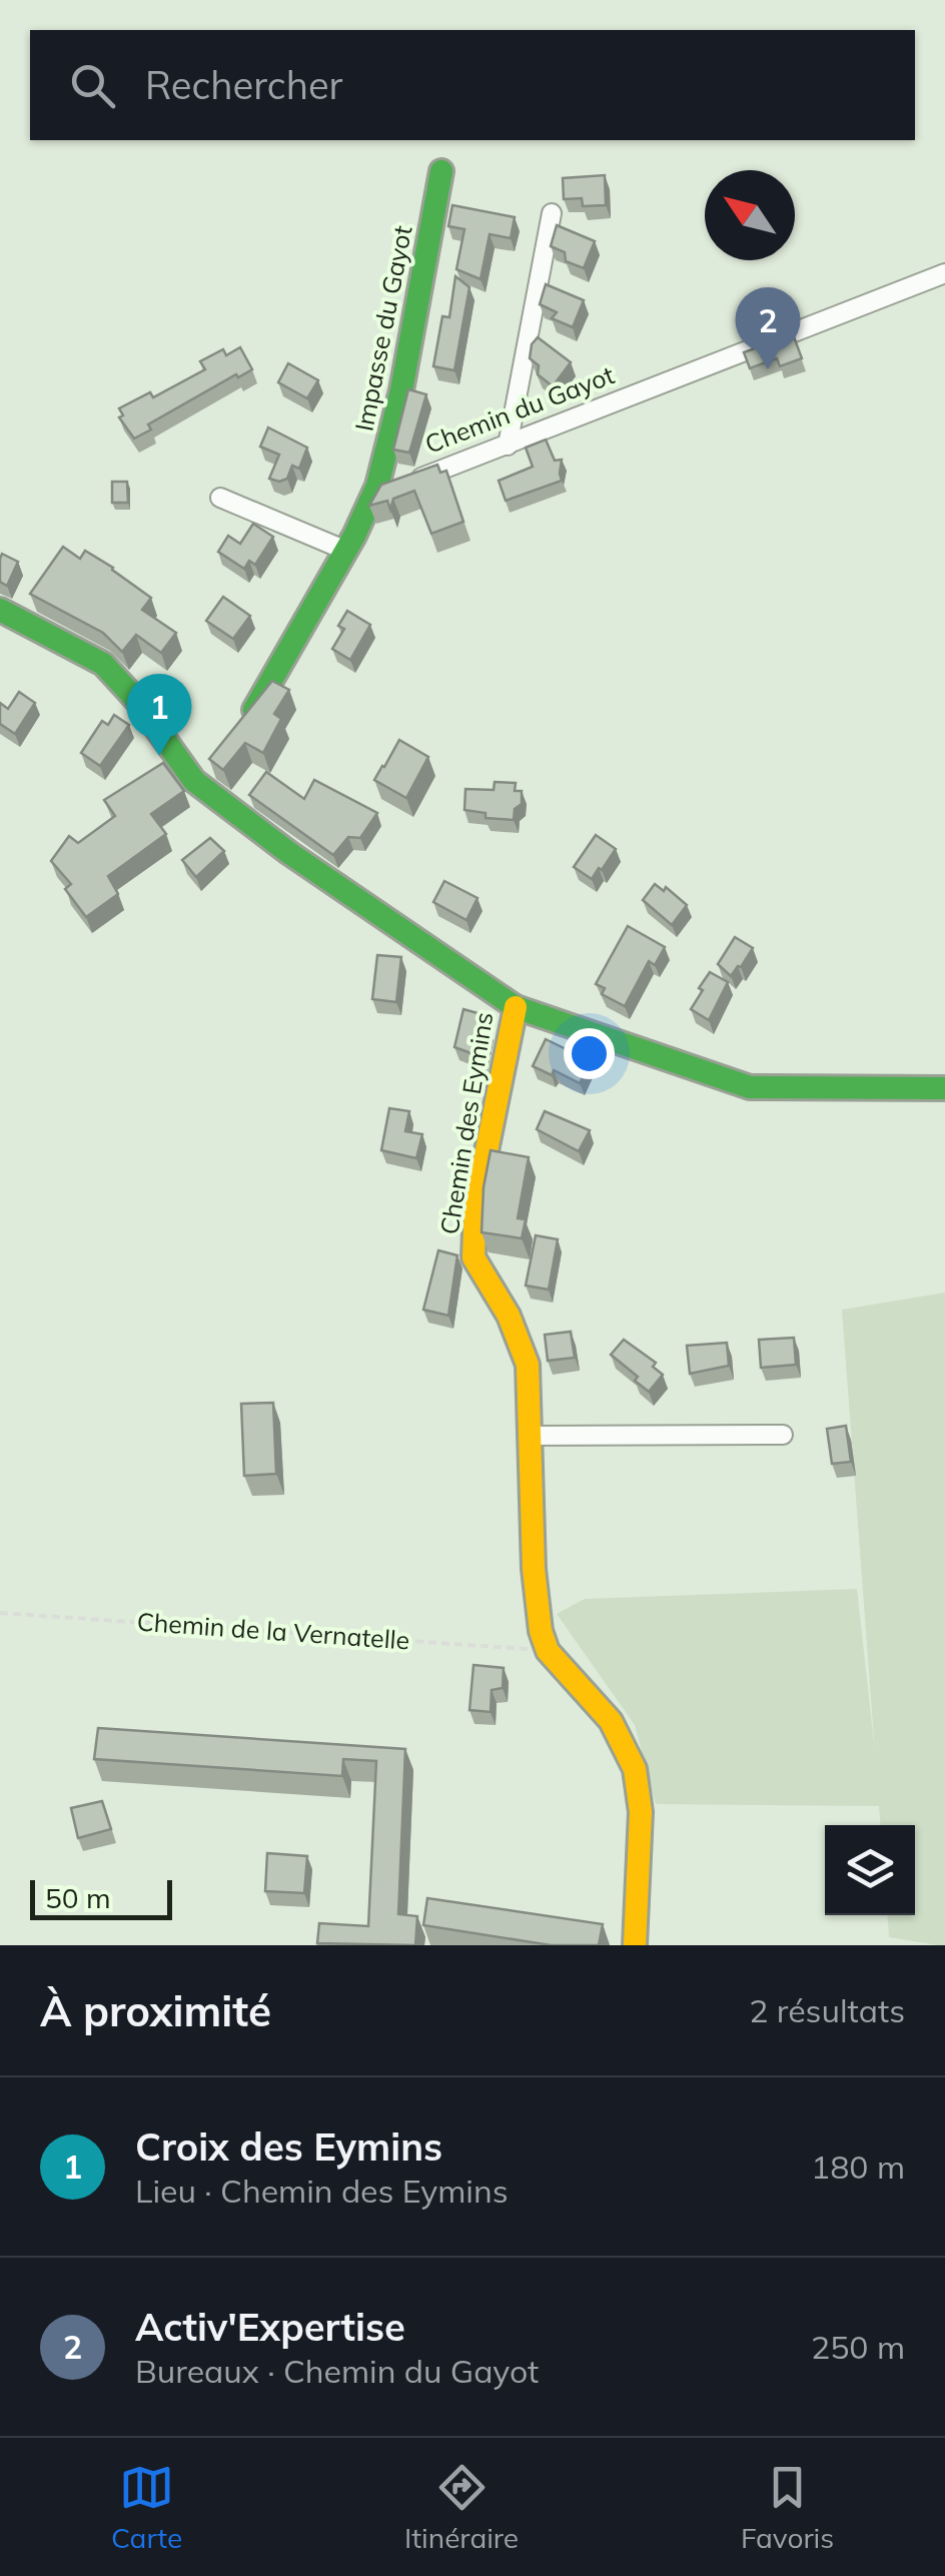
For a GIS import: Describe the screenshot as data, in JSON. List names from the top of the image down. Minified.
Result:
{"streets":{"street":["Impasse du Gayot","Chemin du Gayot","Chemin des Eymins"],"path":["Chemin de la Vernatelle"]},"crossings":[["Chemin des Eymins","Chemin de la Vernatelle"]],"scale_bar":"50 m","north":"top left","page":{"search":"Rechercher","pins":["2","1"],"scale":"50 m","heading":["À proximité","2 résultats"],"list":[{"mark":"1","name":"Croix des Eymins","note":"Lieu · Chemin des Eymins","value":"180 m"},{"mark":"2","name":"Activ'Expertise","note":"Bureaux · Chemin du Gayot","value":"250 m"}],"nav":["Carte","Itinéraire","Favoris"]}}
